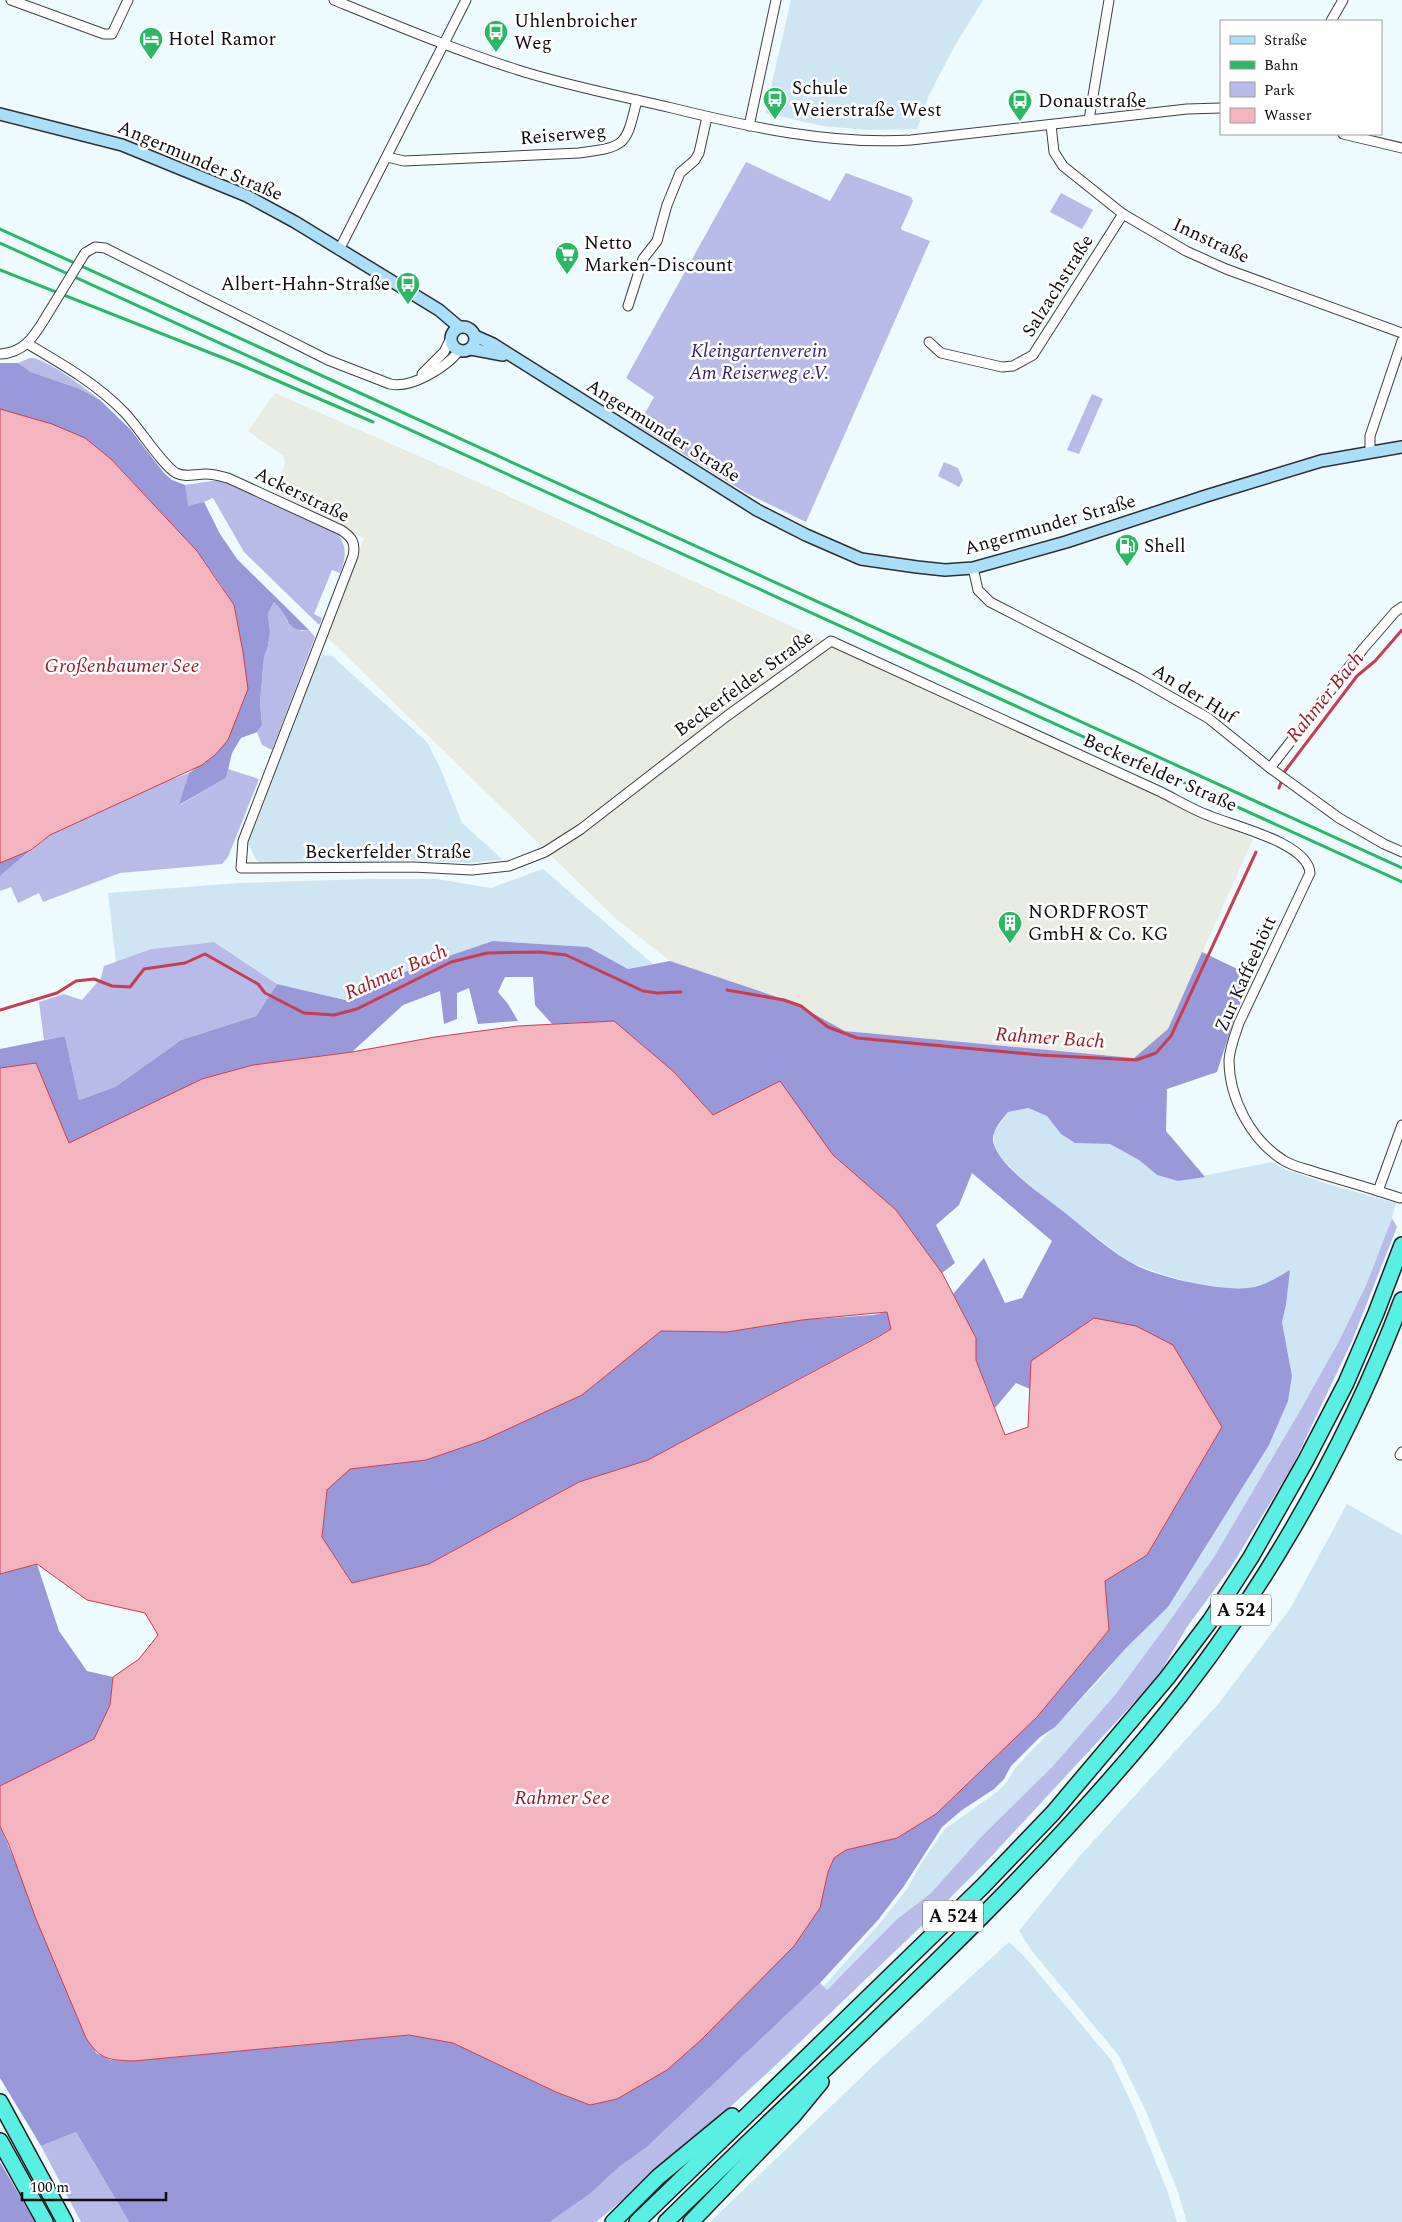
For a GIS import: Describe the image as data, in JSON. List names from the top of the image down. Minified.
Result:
{"streets":{"highway":["A 524"],"main road":["Angermunder Straße"],"street":["Reiserweg","Innstraße","Salzachstraße","Ackerstraße","Beckerfelder Straße","An der Huf","Zur Kaffeehött"]},"crossings":[["Angermunder Straße","An der Huf"],["Innstraße","Salzachstraße"],["Ackerstraße","Beckerfelder Straße"],["Beckerfelder Straße","Zur Kaffeehött"]],"water":["Großenbaumer See","Rahmer Bach","Rahmer See"],"parks":["Kleingartenverein Am Reiserweg e.V."],"places":{"bus stop":["Uhlenbroicher Weg","Schule Weierstraße West","Donaustraße","Albert-Hahn-Straße"],"hotel":["Hotel Ramor"],"supermarket":["Netto Marken-Discount"],"fuel station":["Shell"],"building":["NORDFROST GmbH & Co. KG"]},"legend":["Straße","Bahn","Park","Wasser"],"scale_bar":"100 m"}
